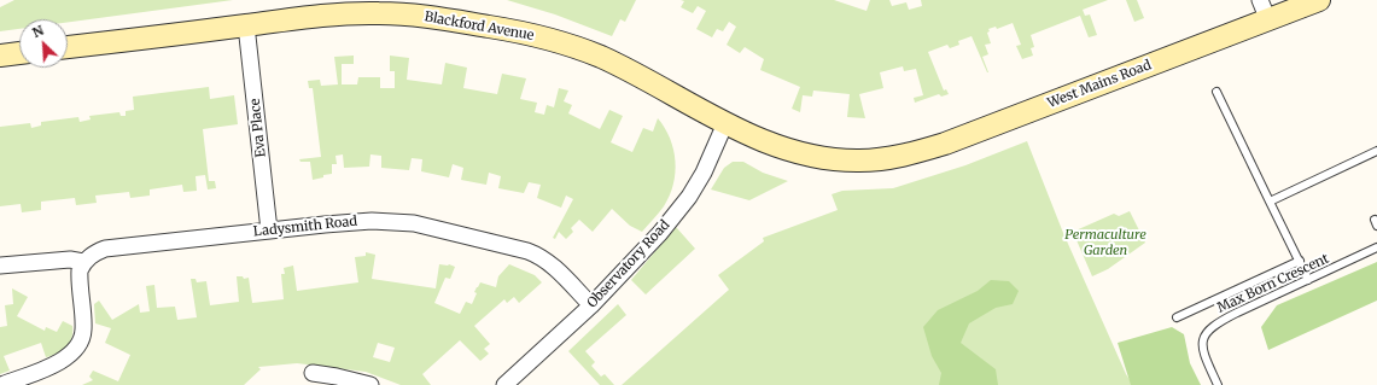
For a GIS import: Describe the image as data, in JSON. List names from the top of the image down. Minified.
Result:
{"streets":{"street":["Blackford Avenue","West Mains Road","Eva Place","Ladysmith Road","Observatory Road"],"lane":["Max Born Crescent"]},"crossings":[["Blackford Avenue","West Mains Road"],["Blackford Avenue","Eva Place"],["Blackford Avenue","Observatory Road"],["Eva Place","Ladysmith Road"],["Ladysmith Road","Observatory Road"]],"parks":["Permaculture Garden"],"north":"top left"}
